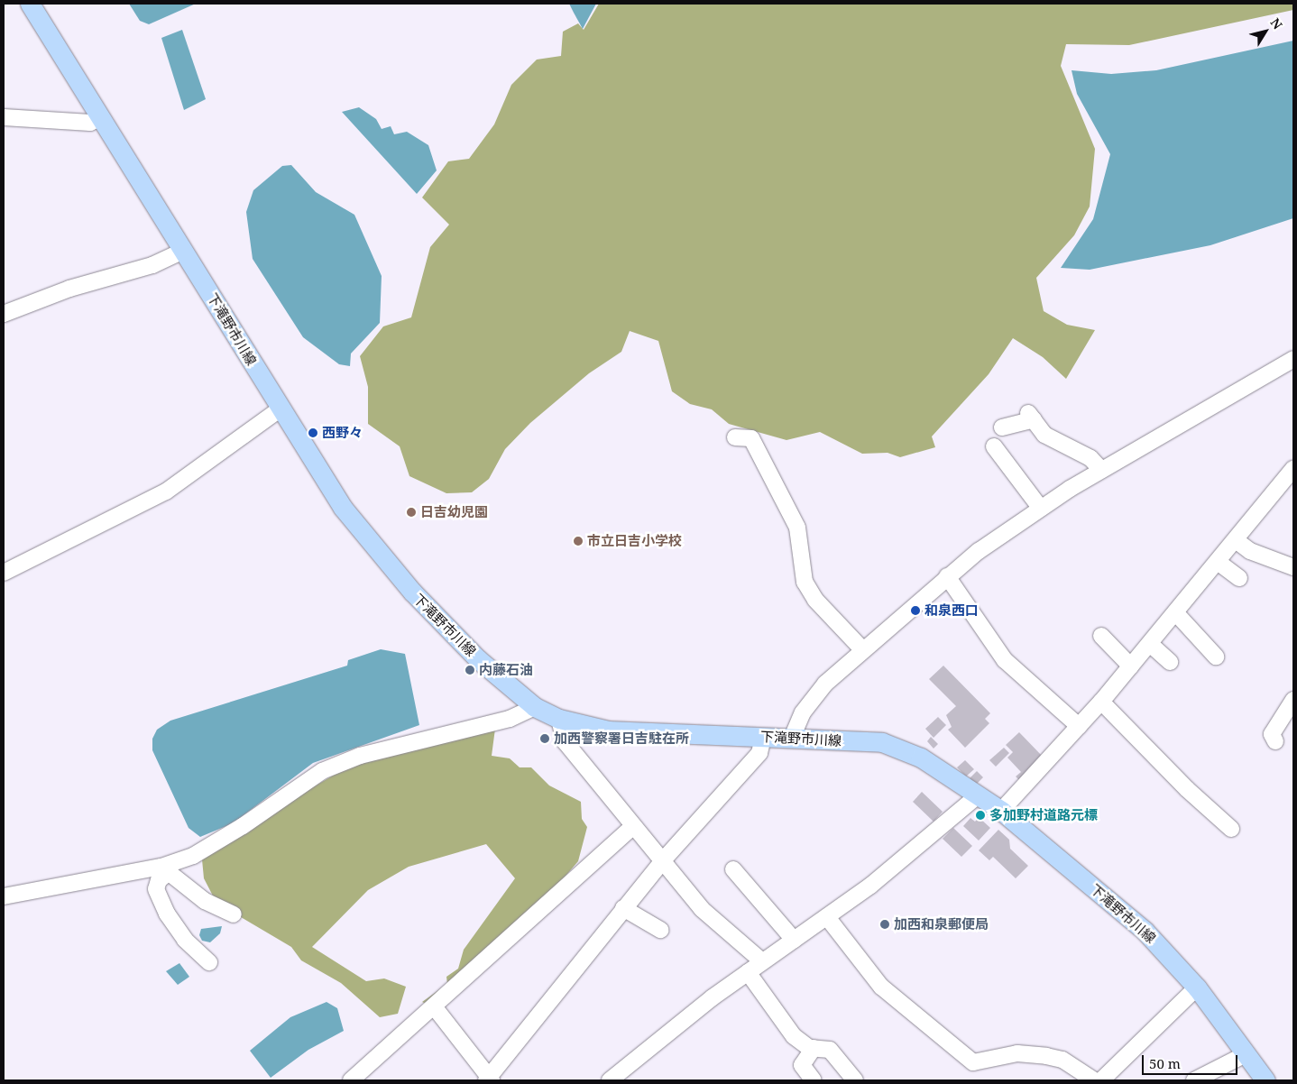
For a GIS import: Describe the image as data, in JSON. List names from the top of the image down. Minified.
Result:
{"streets":{"main road":["下滝野市川線"]},"places":["西野々","日吉幼児園","市立日吉小学校","和泉西口","内藤石油","加西警察署日吉駐在所","多加野村道路元標","加西和泉郵便局"],"scale_bar":"50 m","north":"top right"}
